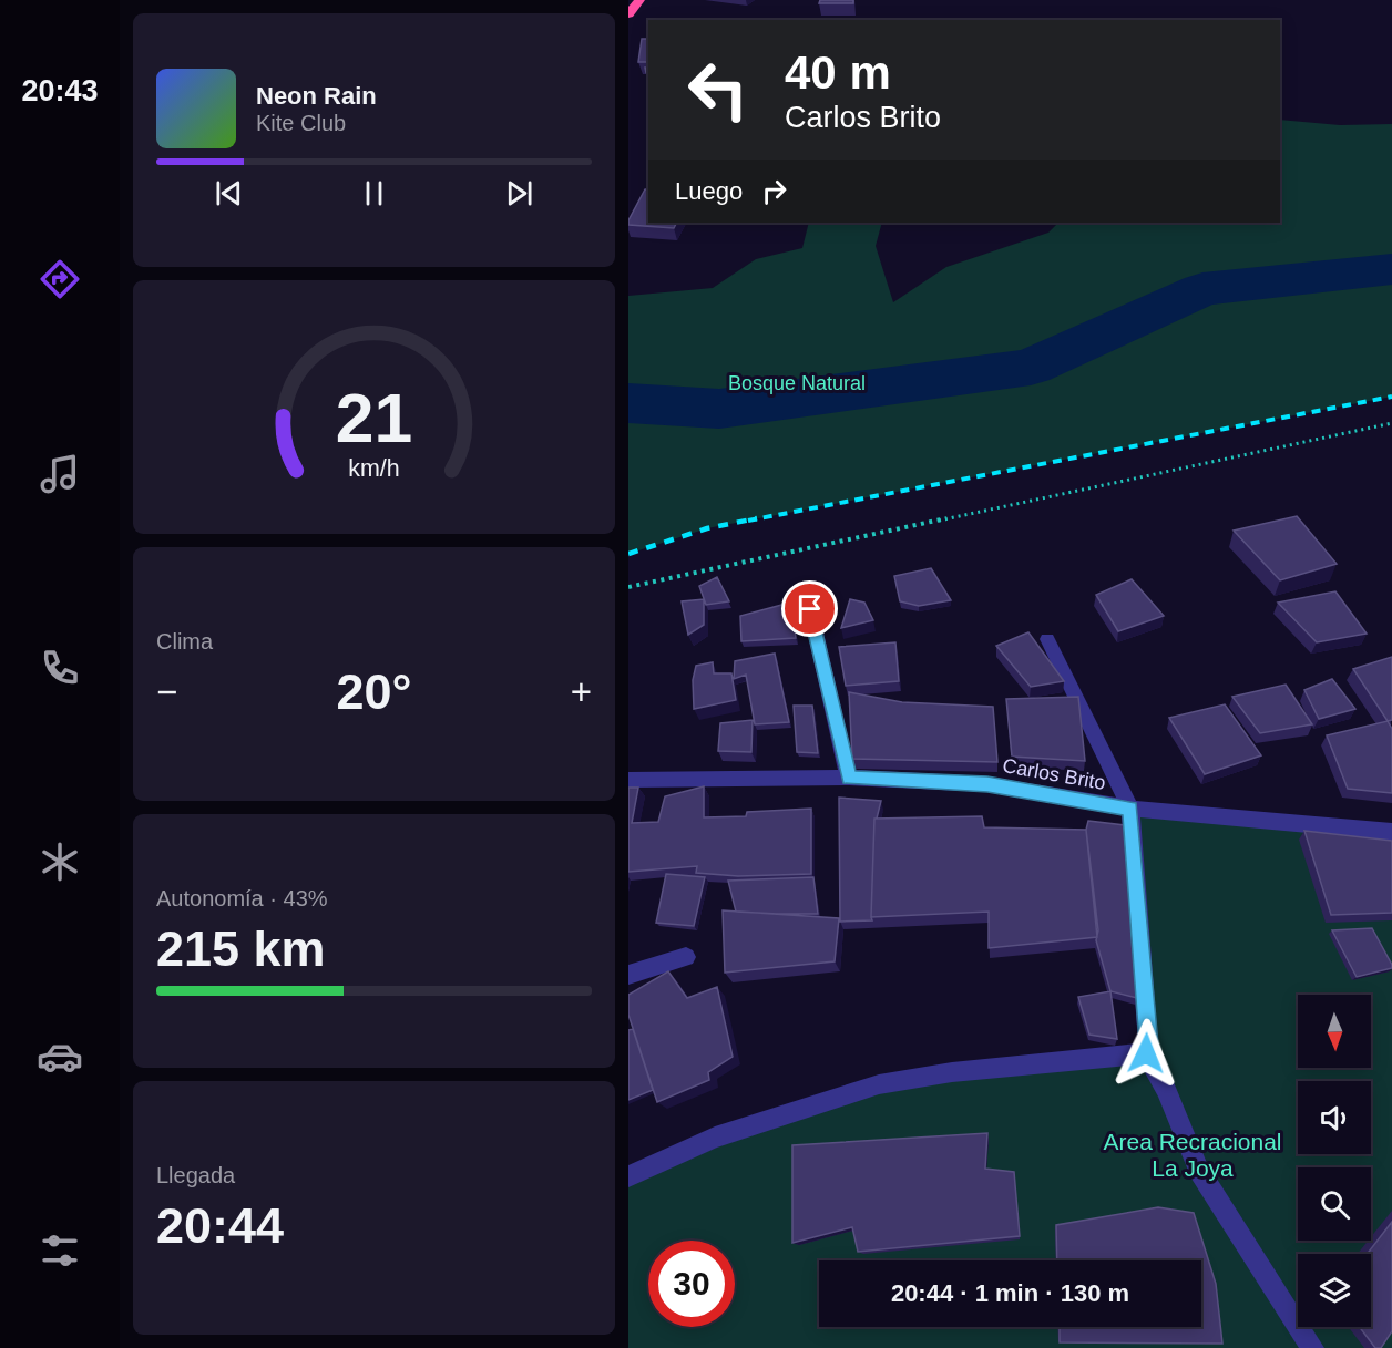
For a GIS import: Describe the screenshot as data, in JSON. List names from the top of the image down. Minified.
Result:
{"streets":{"street":["Carlos Brito"]},"parks":["Bosque Natural","Area Recracional La Joya"],"north":"bottom","page":{"tabs":"20:43","turn":["40 m","Carlos Brito"],"song":["Neon Rain","Kite Club"],"then":"Luego","tile":["Clima",["Autonomía · 43%","215 km"],["Llegada","20:44"]],"heat":["−","20°","+"],"limit":"30","trip":"20:44 · 1 min · 130 m","gauge":["21","km/h"]}}
